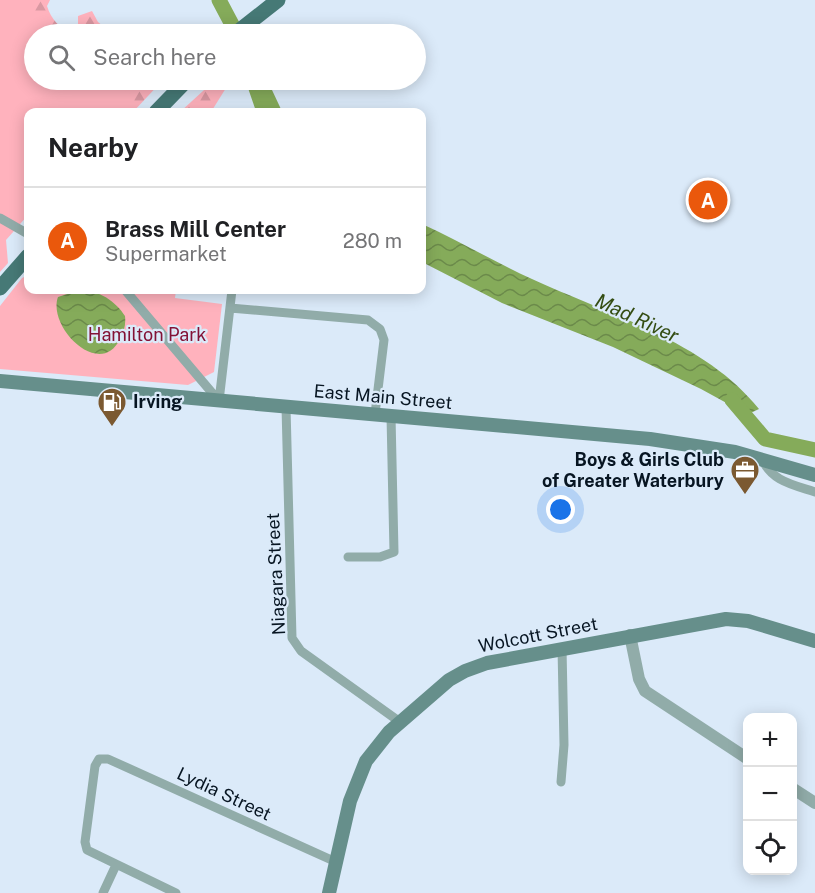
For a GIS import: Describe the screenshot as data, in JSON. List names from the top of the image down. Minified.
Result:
{"streets":{"main road":["East Main Street","Wolcott Street"],"street":["Niagara Street","Lydia Street"]},"crossings":[["East Main Street","Niagara Street"],["Niagara Street","Wolcott Street"],["Wolcott Street","Lydia Street"]],"water":["Mad River"],"parks":["Hamilton Park"],"places":{"fuel station":["Irving"],"office":["Boys & Girls Club of Greater Waterbury"]},"page":{"search":"Search here","heading":"Nearby","pins":"A","list":[{"mark":"A","name":"Brass Mill Center","note":"Supermarket","value":"280 m"}],"map_buttons":["+","−"]}}
